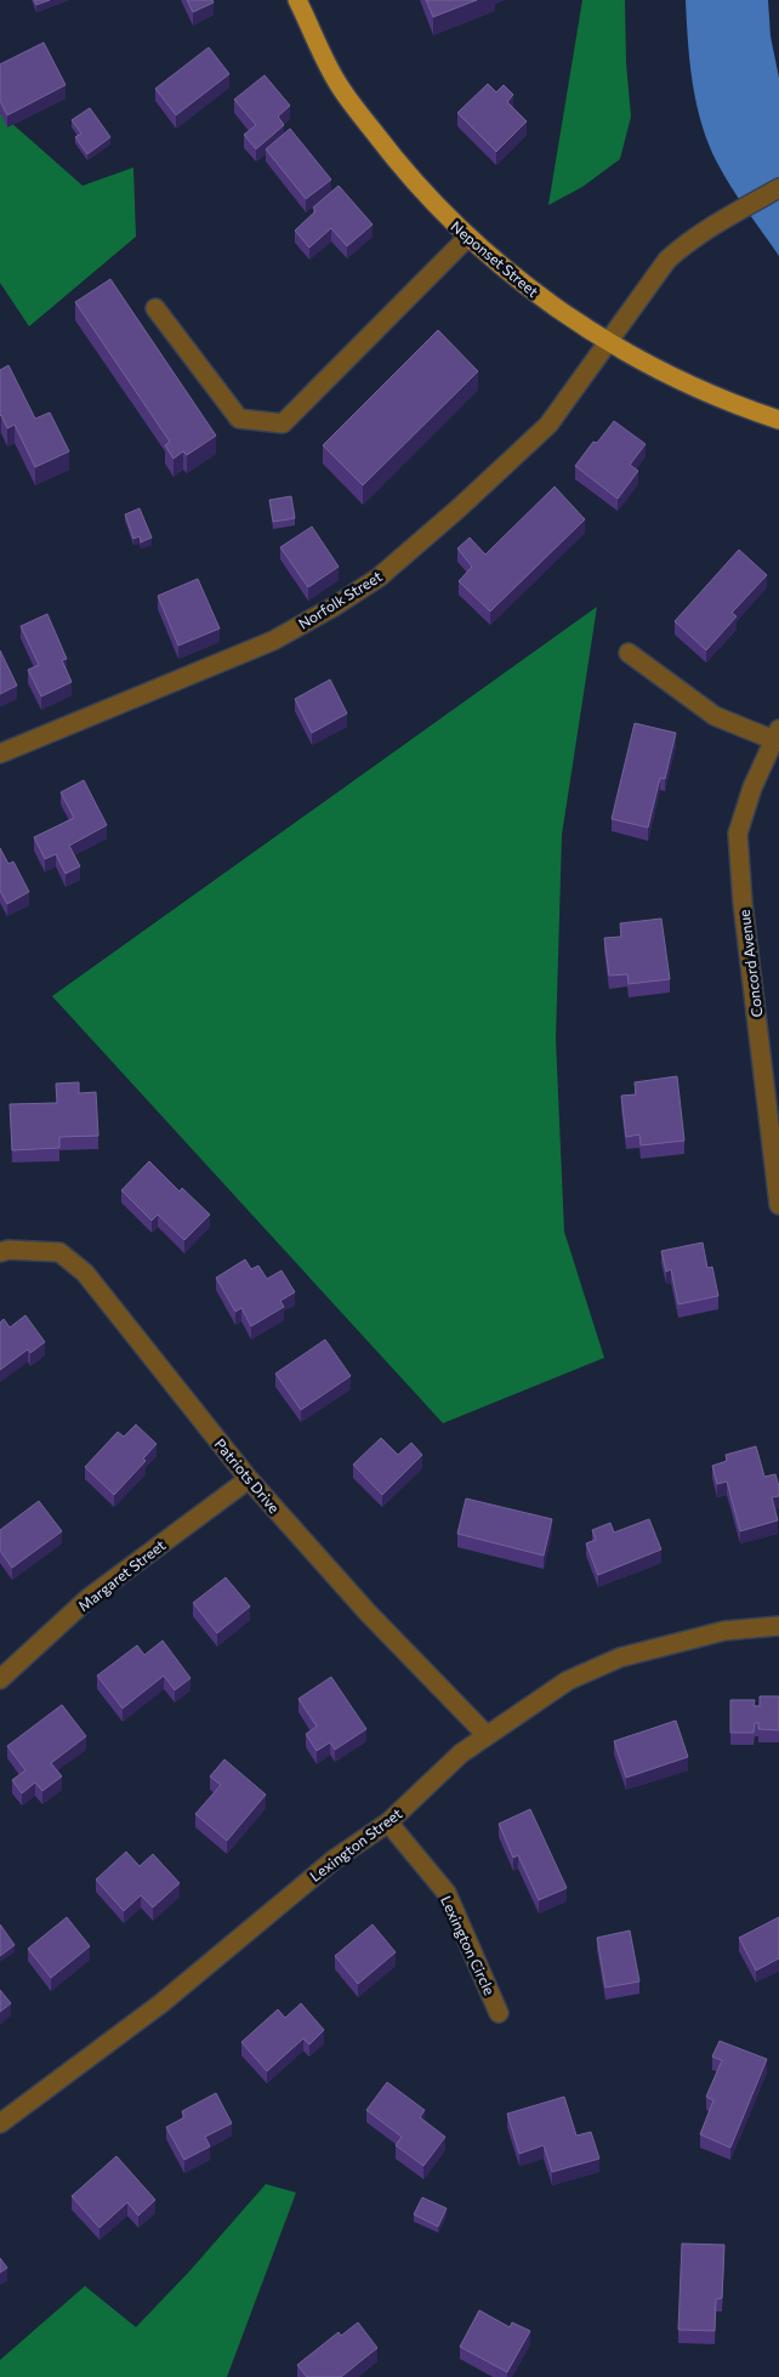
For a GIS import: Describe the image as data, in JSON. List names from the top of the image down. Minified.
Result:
{"streets":{"main road":["Neponset Street"],"street":["Norfolk Street","Concord Avenue","Patriots Drive","Margaret Street","Lexington Street","Lexington Circle"]},"crossings":[["Neponset Street","Norfolk Street"],["Patriots Drive","Margaret Street"],["Patriots Drive","Lexington Street"],["Lexington Street","Lexington Circle"]]}
